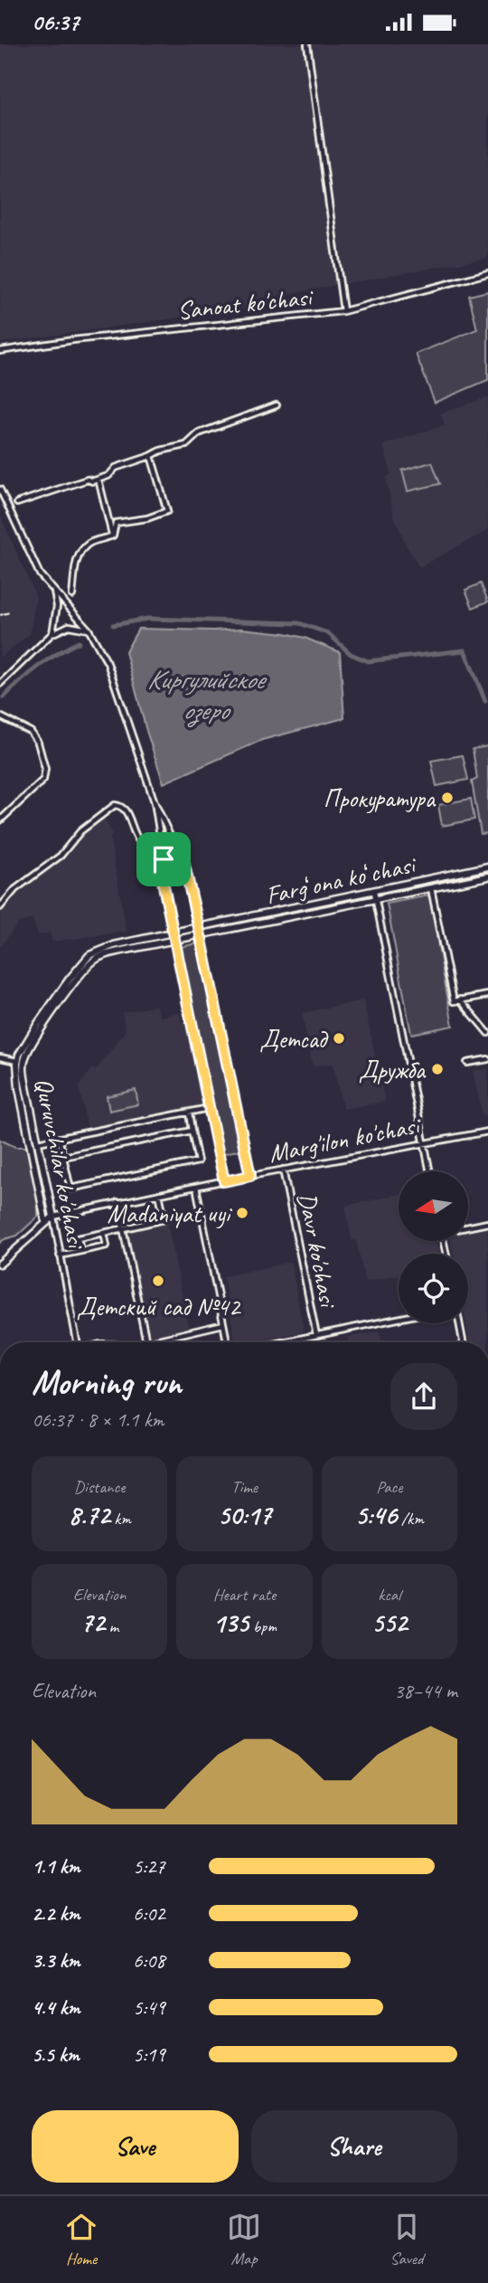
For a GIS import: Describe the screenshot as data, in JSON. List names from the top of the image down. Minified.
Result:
{"streets":{"main road":["Fargʻona koʻchasi","Marg'ilon ko'chasi","Quruvchilar ko'chasi"],"street":["Sanoat ko'chasi","Davr ko'chasi"]},"crossings":[["Fargʻona koʻchasi","Quruvchilar ko'chasi"],["Marg'ilon ko'chasi","Quruvchilar ko'chasi"],["Marg'ilon ko'chasi","Davr ko'chasi"]],"water":["Киргулийское озеро"],"places":["Прокуратура","Детсад","Дружба","Madaniyat uyi","Детский сад №42"],"north":"left","page":{"status":"06:37","heading":["Morning run","06:37 · 8 × 1.1 km"],"stats":[["Distance","8.72 km"],["Time","50:17"],["Pace","5:46 /km"],["Elevation","72 m"],["Heart rate","135 bpm"],["kcal","552"]],"chart":["Elevation","38–44 m"],"list":[{"name":"1.1 km","note":"5:27"},{"name":"2.2 km","note":"6:02"},{"name":"3.3 km","note":"6:08"},{"name":"4.4 km","note":"5:49"},{"name":"5.5 km","note":"5:19"}],"buttons":["Save","Share"],"tabs":["Home","Map","Saved"]}}
